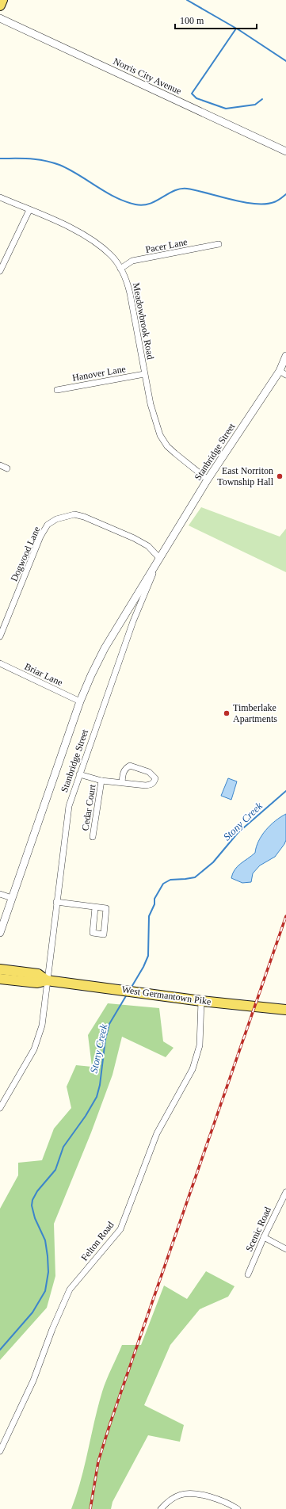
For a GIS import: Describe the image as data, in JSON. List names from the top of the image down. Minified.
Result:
{"streets":{"main road":["West Germantown Pike"],"street":["Norris City Avenue","Pacer Lane","Meadowbrook Road","Hanover Lane","Stanbridge Street","Dogwood Lane","Briar Lane","Cedar Court","Scenic Road","Felton Road"]},"crossings":[["Pacer Lane","Meadowbrook Road"],["Meadowbrook Road","Hanover Lane"],["Meadowbrook Road","Stanbridge Street"],["Stanbridge Street","Dogwood Lane"],["Stanbridge Street","Briar Lane"],["Stanbridge Street","West Germantown Pike"],["West Germantown Pike","Felton Road"]],"water":["Stony Creek"],"places":["East Norriton Township Hall","Timberlake Apartments"],"scale_bar":"100 m"}
